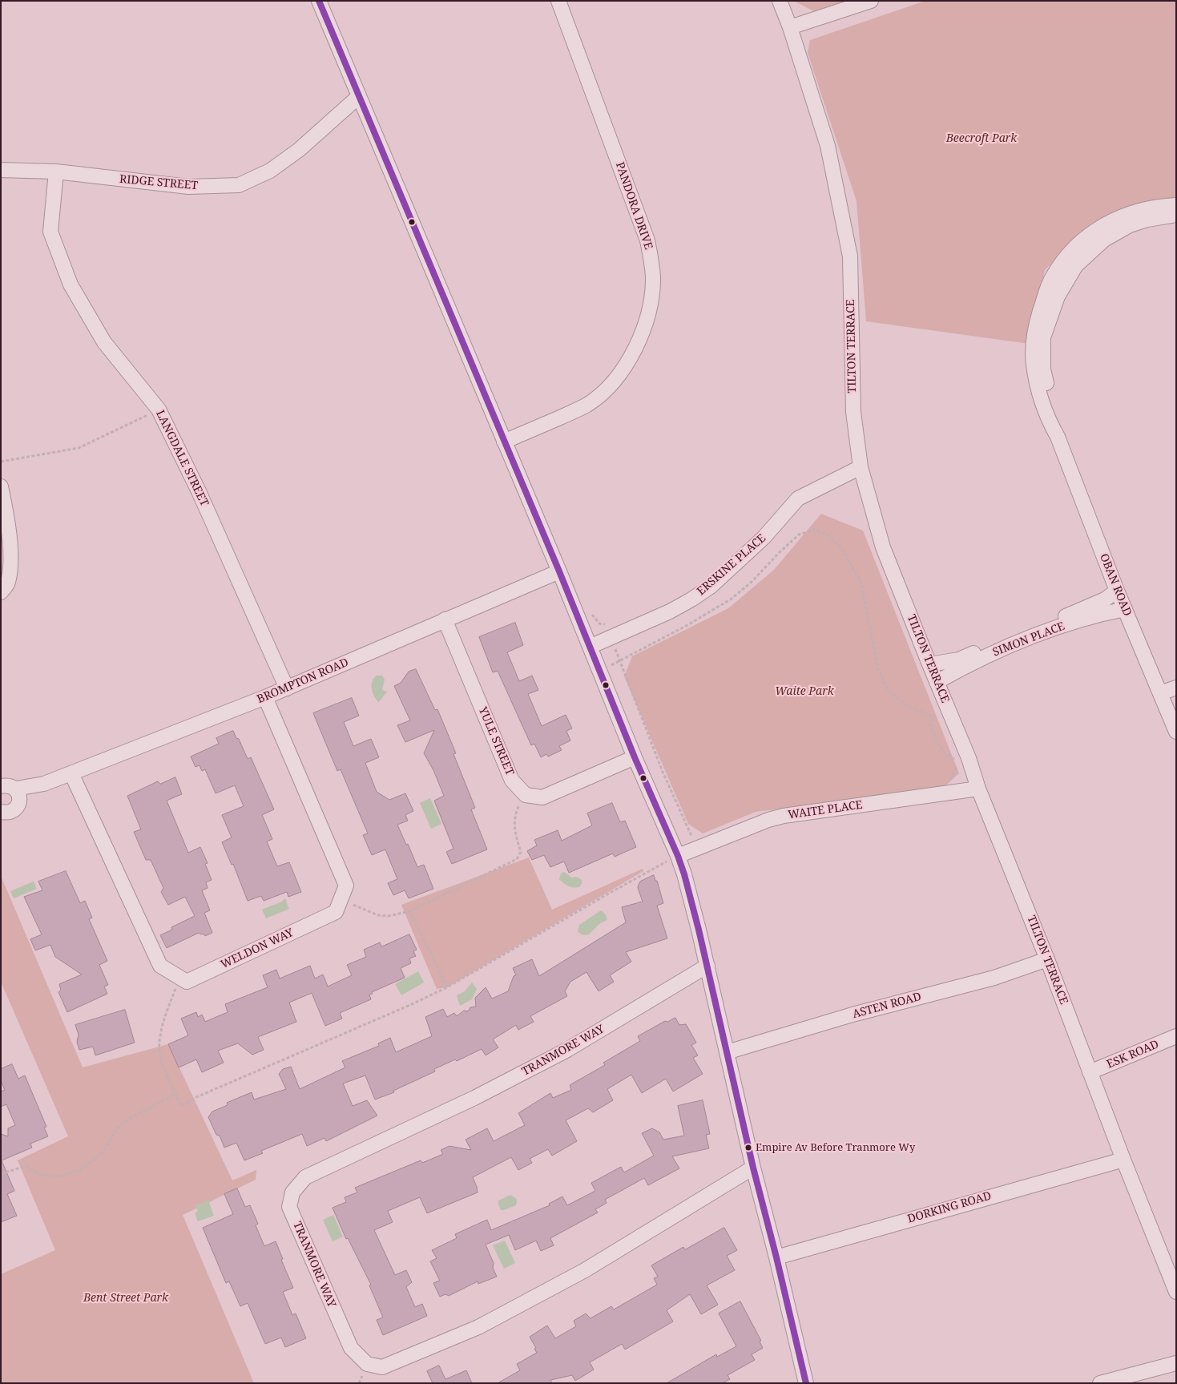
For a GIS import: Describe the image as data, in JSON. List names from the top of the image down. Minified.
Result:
{"streets":{"street":["RIDGE STREET","PANDORA DRIVE","TILTON TERRACE","LANGDALE STREET","ERSKINE PLACE","OBAN ROAD","SIMON PLACE","BROMPTON ROAD","YULE STREET","WAITE PLACE","WELDON WAY","ASTEN ROAD","TRANMORE WAY","ESK ROAD","DORKING ROAD"]},"crossings":[["RIDGE STREET","LANGDALE STREET"],["TILTON TERRACE","ERSKINE PLACE"],["TILTON TERRACE","SIMON PLACE"],["TILTON TERRACE","WAITE PLACE"],["TILTON TERRACE","ASTEN ROAD"],["TILTON TERRACE","ESK ROAD"],["TILTON TERRACE","DORKING ROAD"],["LANGDALE STREET","BROMPTON ROAD"],["OBAN ROAD","SIMON PLACE"],["BROMPTON ROAD","YULE STREET"],["BROMPTON ROAD","WELDON WAY"]],"parks":["Beecroft Park","Waite Park","Bent Street Park"],"places":["Empire Av Before Tranmore Wy"]}
